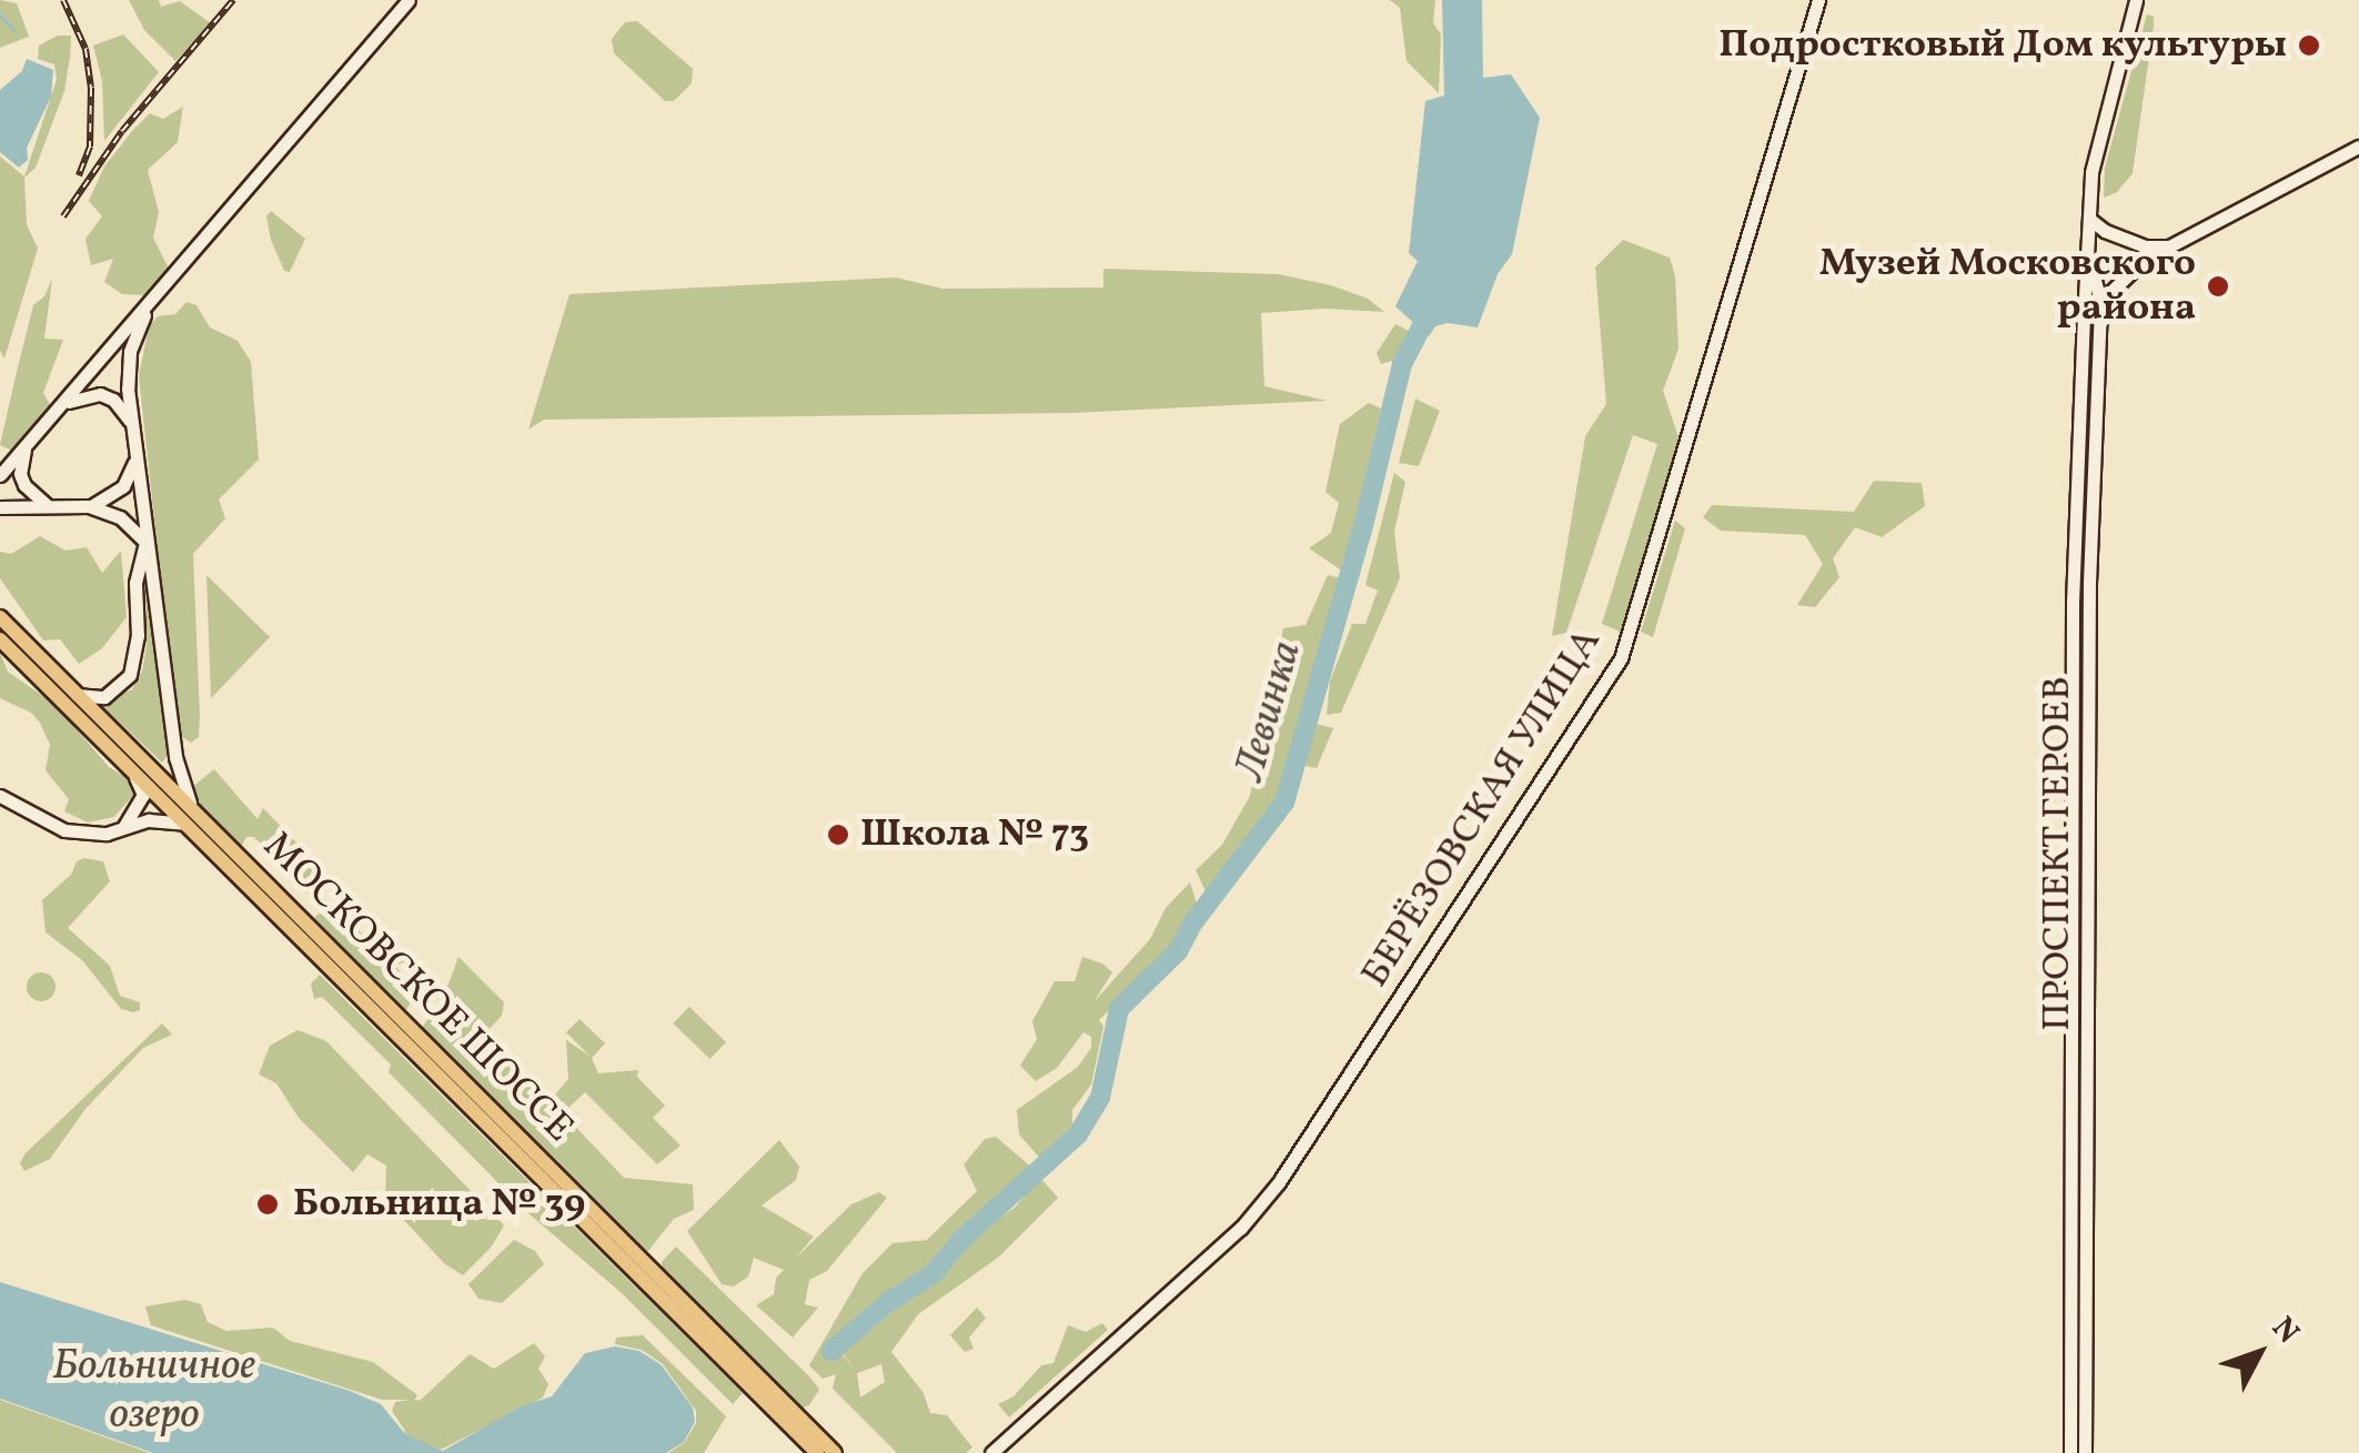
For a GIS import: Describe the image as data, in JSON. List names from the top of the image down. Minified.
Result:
{"streets":{"main road":["БЕРЁЗОВСКАЯ УЛИЦА","ПРОСПЕКТ ГЕРОЕВ","МОСКОВСКОЕ ШОССЕ"]},"water":["Левинка","Больничное озеро"],"places":["Подростковый Дом культуры","Музей Московского района","Школа № 73","Больница № 39"],"north":"top right"}
